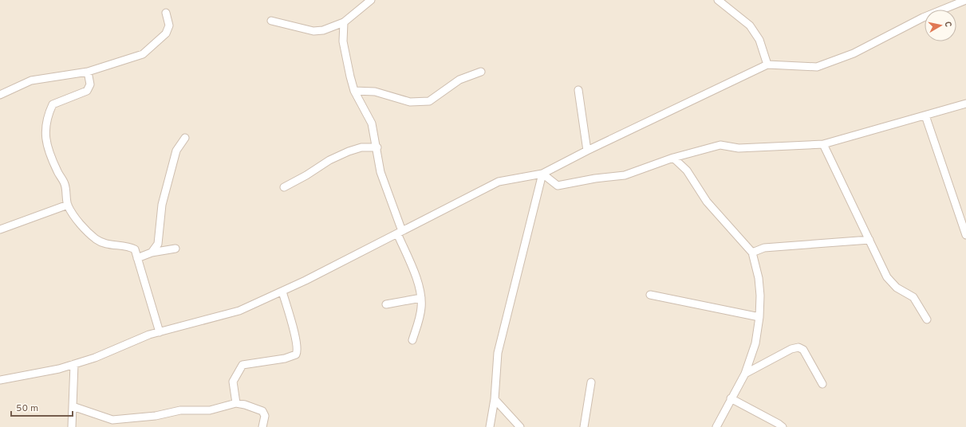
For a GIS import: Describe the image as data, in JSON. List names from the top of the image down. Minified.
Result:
{"scale_bar":"50 m","north":"right"}
